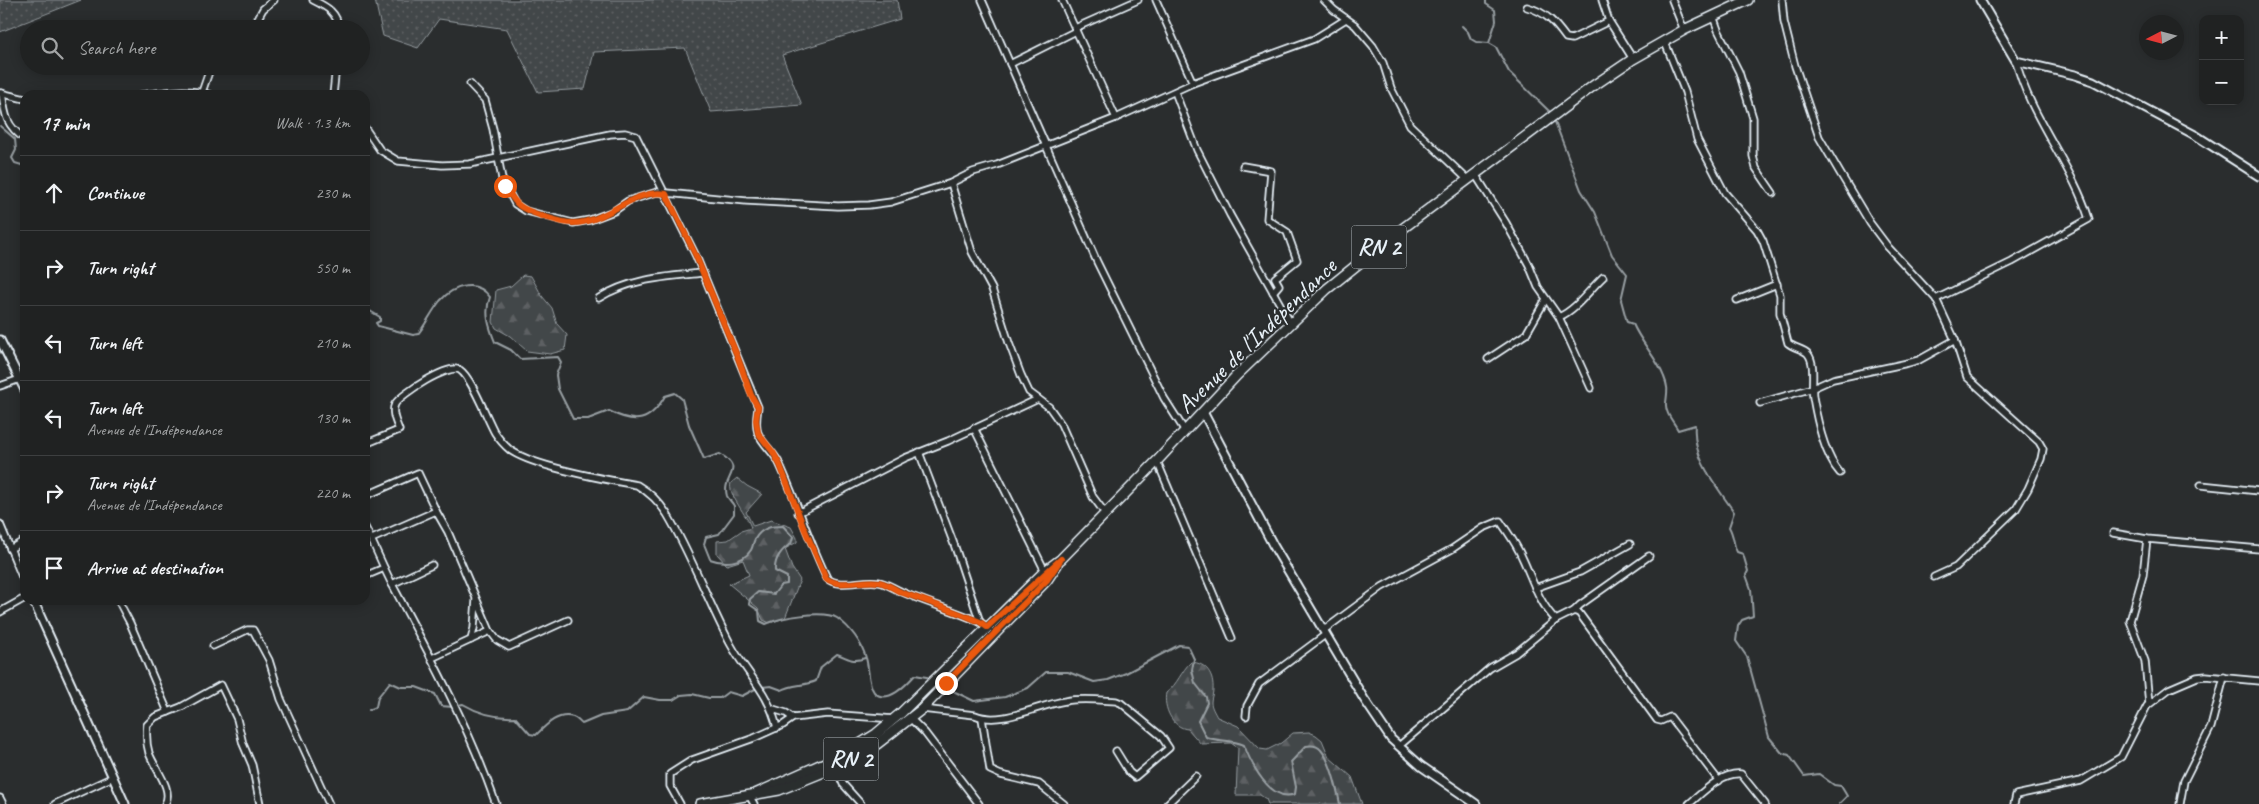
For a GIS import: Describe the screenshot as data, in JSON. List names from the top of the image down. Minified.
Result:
{"streets":{"main road":["RN 2","Avenue de l'Indépendance"]},"north":"left","page":{"map_buttons":["+","−"],"search":"Search here","heading":["17 min","Walk · 1.3 km"],"list":[["Continue","230 m"],["Turn right","550 m"],["Turn left","210 m"],["Turn left","Avenue de l'Indépendance","130 m"],["Turn right","Avenue de l'Indépendance","220 m"],"Arrive at destination"]}}
